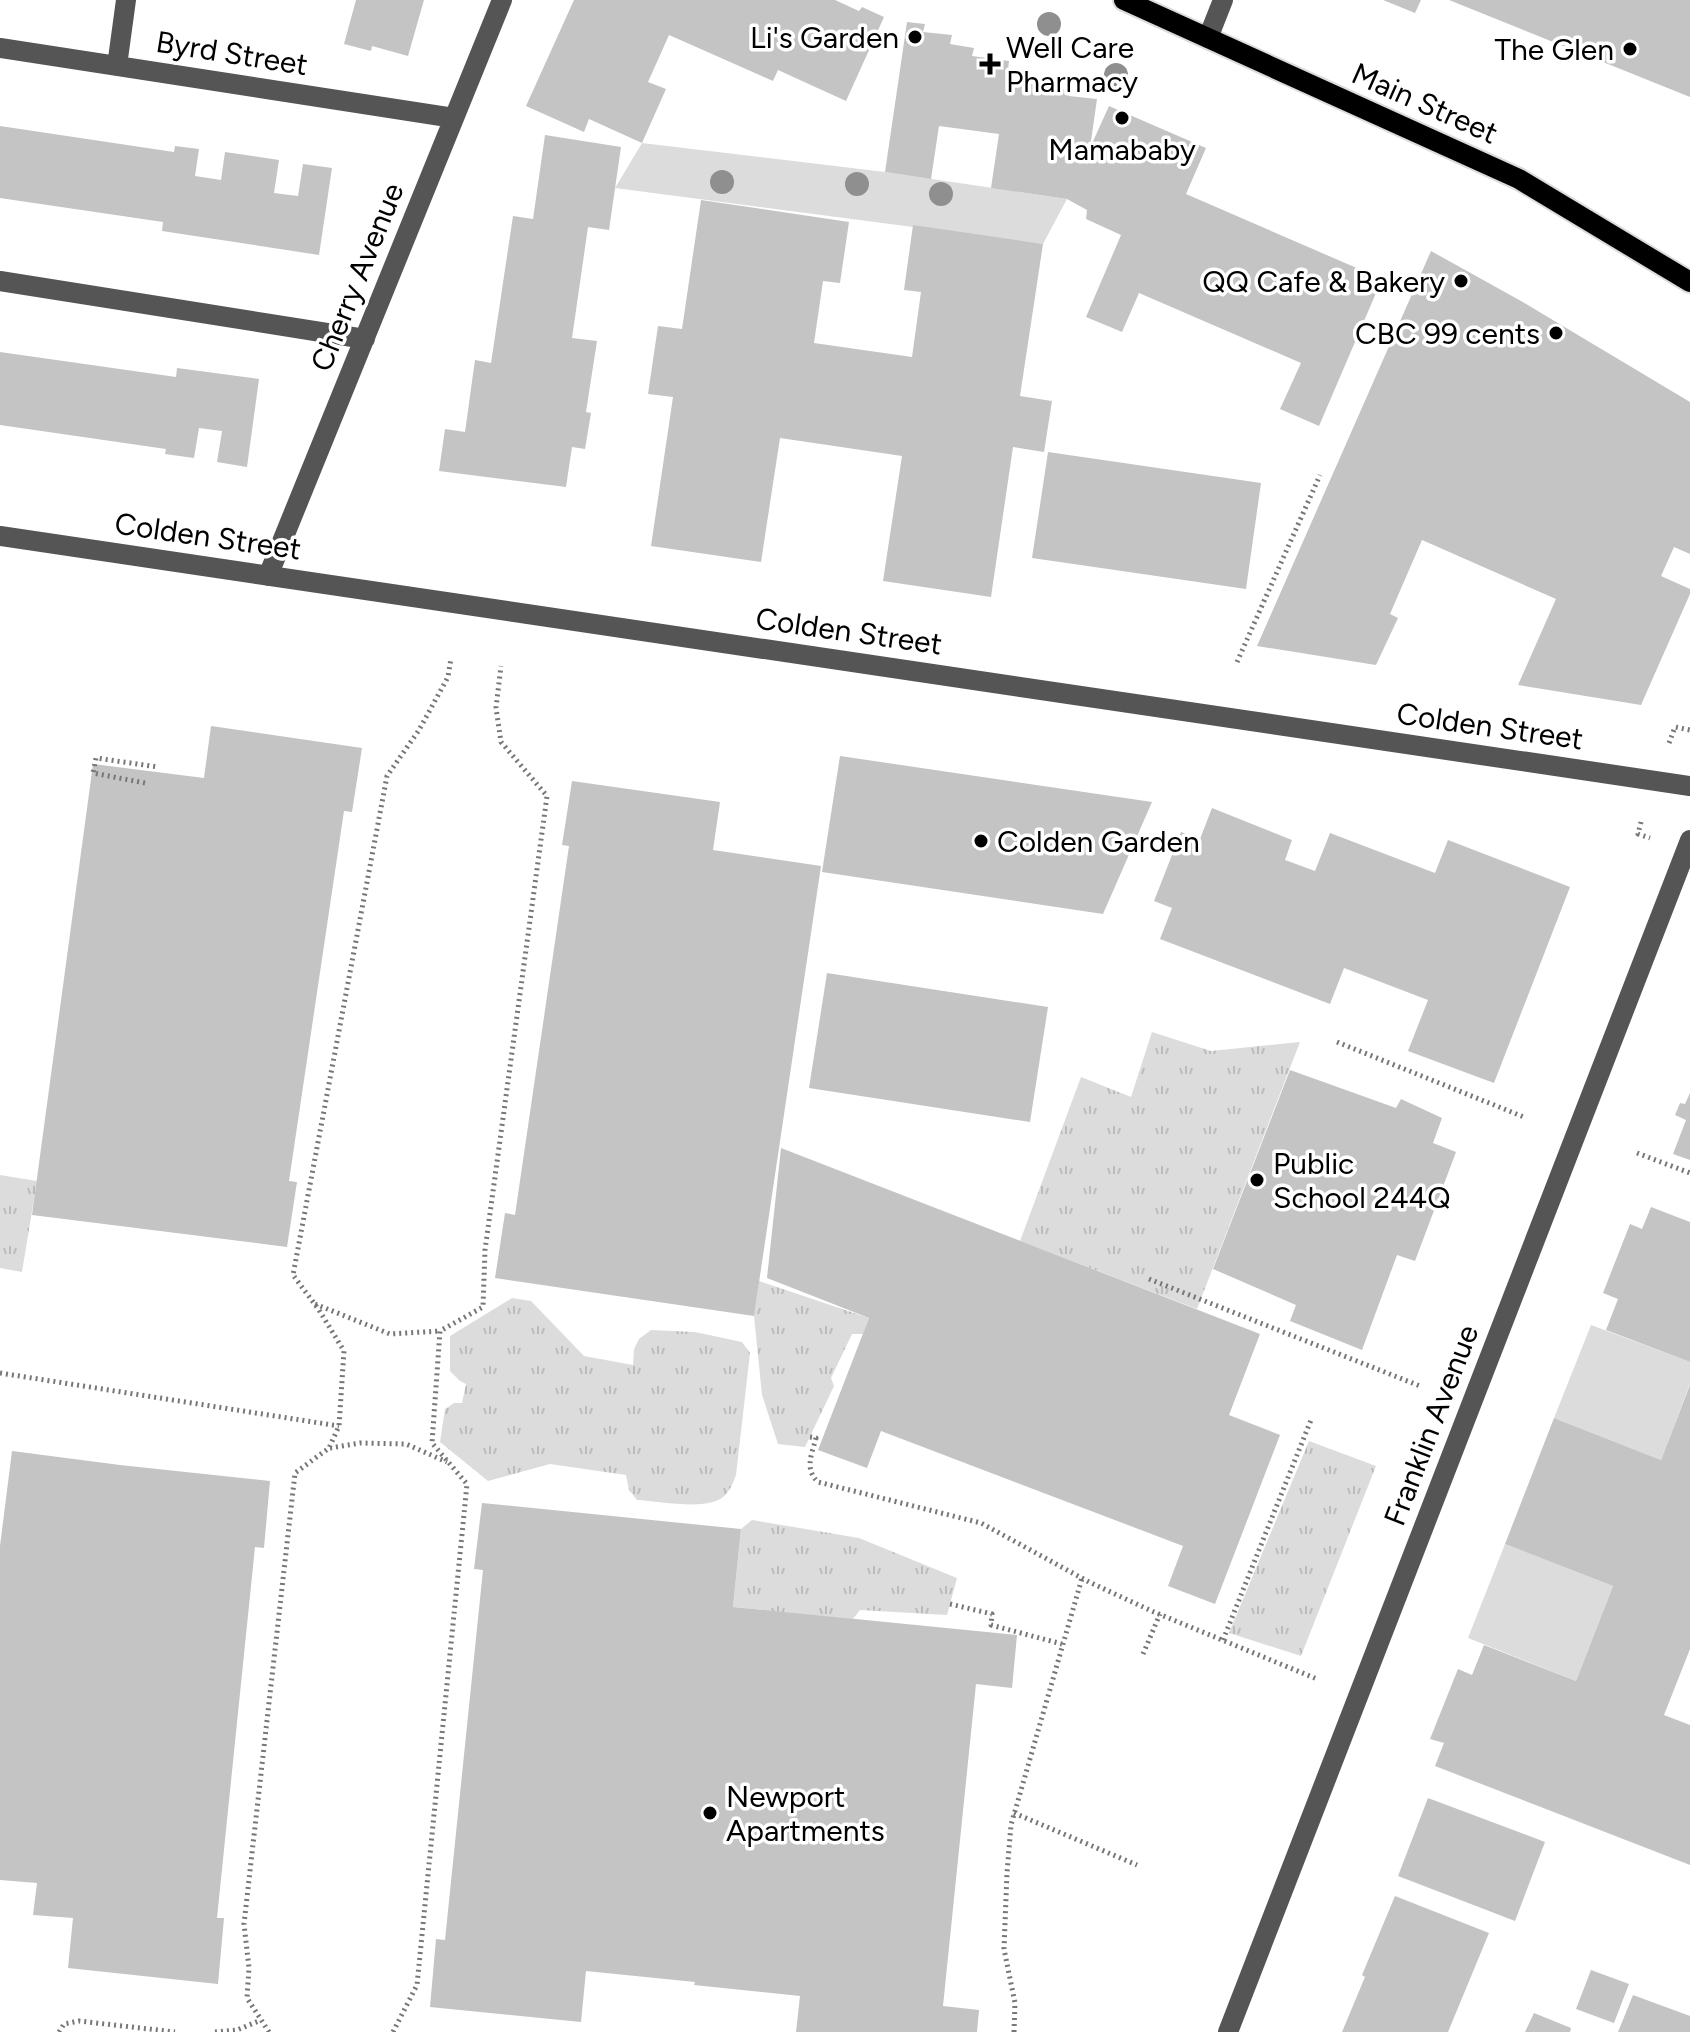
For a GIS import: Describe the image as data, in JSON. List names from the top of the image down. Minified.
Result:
{"streets":{"main road":["Main Street"],"street":["Byrd Street","Cherry Avenue","Colden Street","Franklin Avenue"]},"crossings":[["Byrd Street","Cherry Avenue"],["Cherry Avenue","Colden Street"]],"places":{"other":["Li's Garden","The Glen","Mamababy","QQ Cafe & Bakery","CBC 99 cents","Colden Garden","Public School 244Q","Newport Apartments"],"health":["Well Care Pharmacy"]}}
